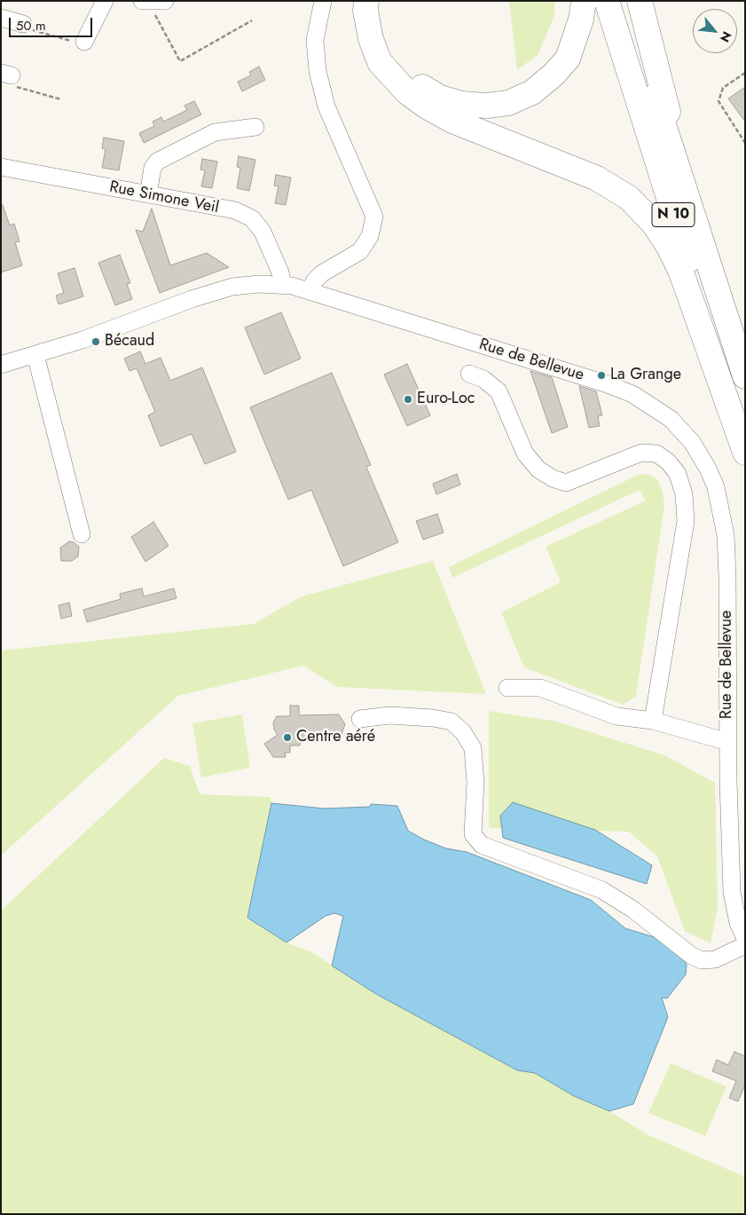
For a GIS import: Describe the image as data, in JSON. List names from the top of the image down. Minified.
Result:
{"streets":{"highway":["N 10"],"street":["Rue Simone Veil","Rue de Bellevue"]},"crossings":[["Rue Simone Veil","Rue de Bellevue"]],"places":["Bécaud","La Grange","Euro-Loc","Centre aéré"],"scale_bar":"50 m","north":"bottom right"}
